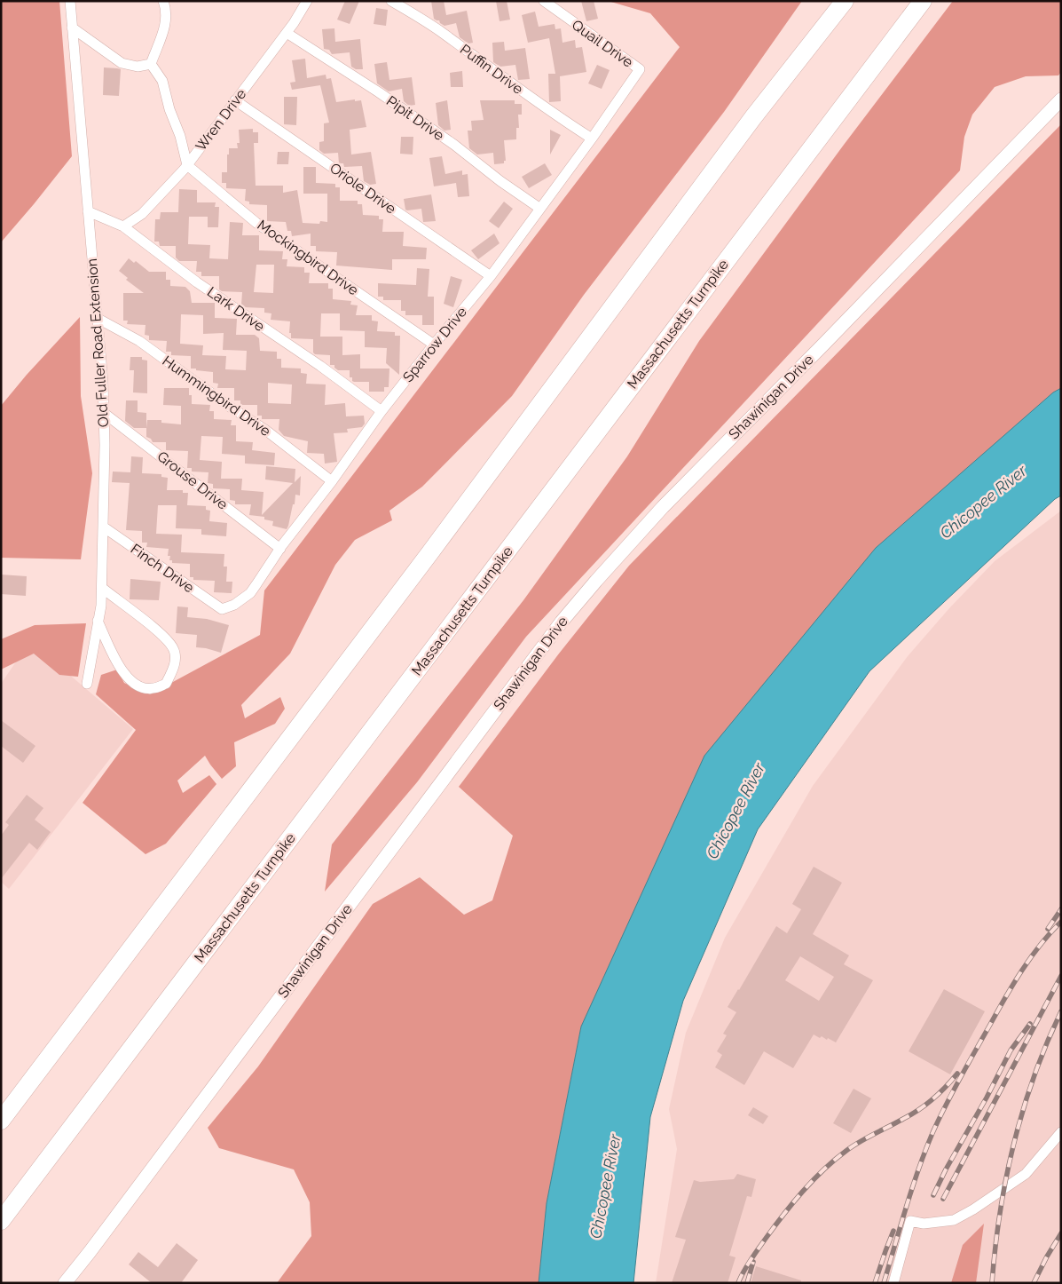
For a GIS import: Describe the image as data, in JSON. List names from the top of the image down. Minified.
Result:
{"streets":{"highway":["Massachusetts Turnpike"],"main road":["Shawinigan Drive"],"street":["Quail Drive","Puffin Drive","Pipit Drive","Wren Drive","Oriole Drive","Mockingbird Drive","Lark Drive","Old Fuller Road Extension","Sparrow Drive","Hummingbird Drive","Grouse Drive","Finch Drive"]},"crossings":[["Quail Drive","Sparrow Drive"],["Puffin Drive","Sparrow Drive"],["Pipit Drive","Wren Drive"],["Pipit Drive","Sparrow Drive"],["Wren Drive","Oriole Drive"],["Wren Drive","Mockingbird Drive"],["Wren Drive","Lark Drive"],["Oriole Drive","Sparrow Drive"],["Mockingbird Drive","Sparrow Drive"],["Lark Drive","Old Fuller Road Extension"],["Lark Drive","Sparrow Drive"],["Old Fuller Road Extension","Hummingbird Drive"],["Old Fuller Road Extension","Grouse Drive"],["Old Fuller Road Extension","Finch Drive"],["Sparrow Drive","Hummingbird Drive"],["Sparrow Drive","Grouse Drive"],["Sparrow Drive","Finch Drive"]],"water":["Chicopee River"]}
